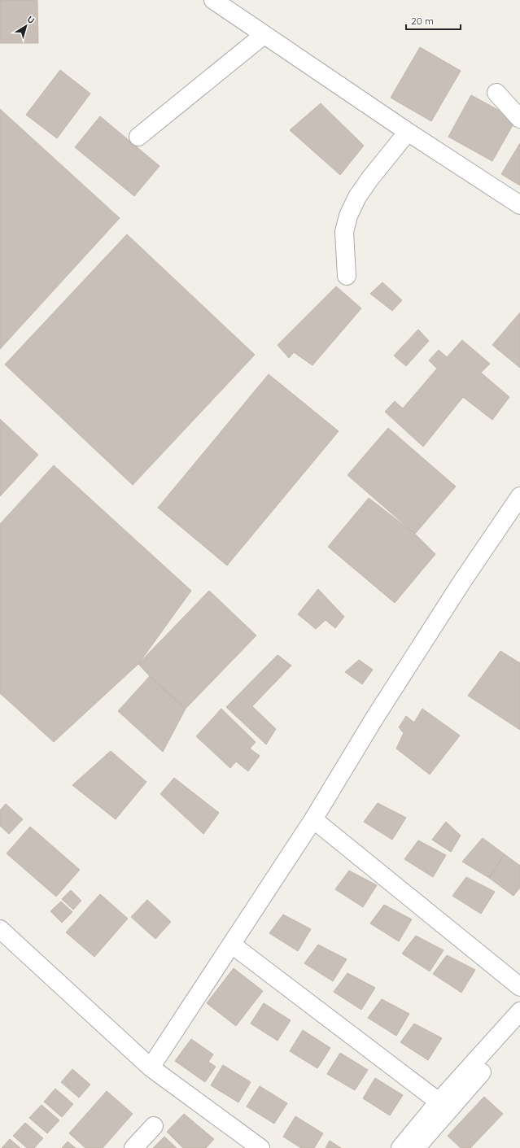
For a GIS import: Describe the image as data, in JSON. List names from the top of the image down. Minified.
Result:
{"scale_bar":"20 m","north":"top right"}
